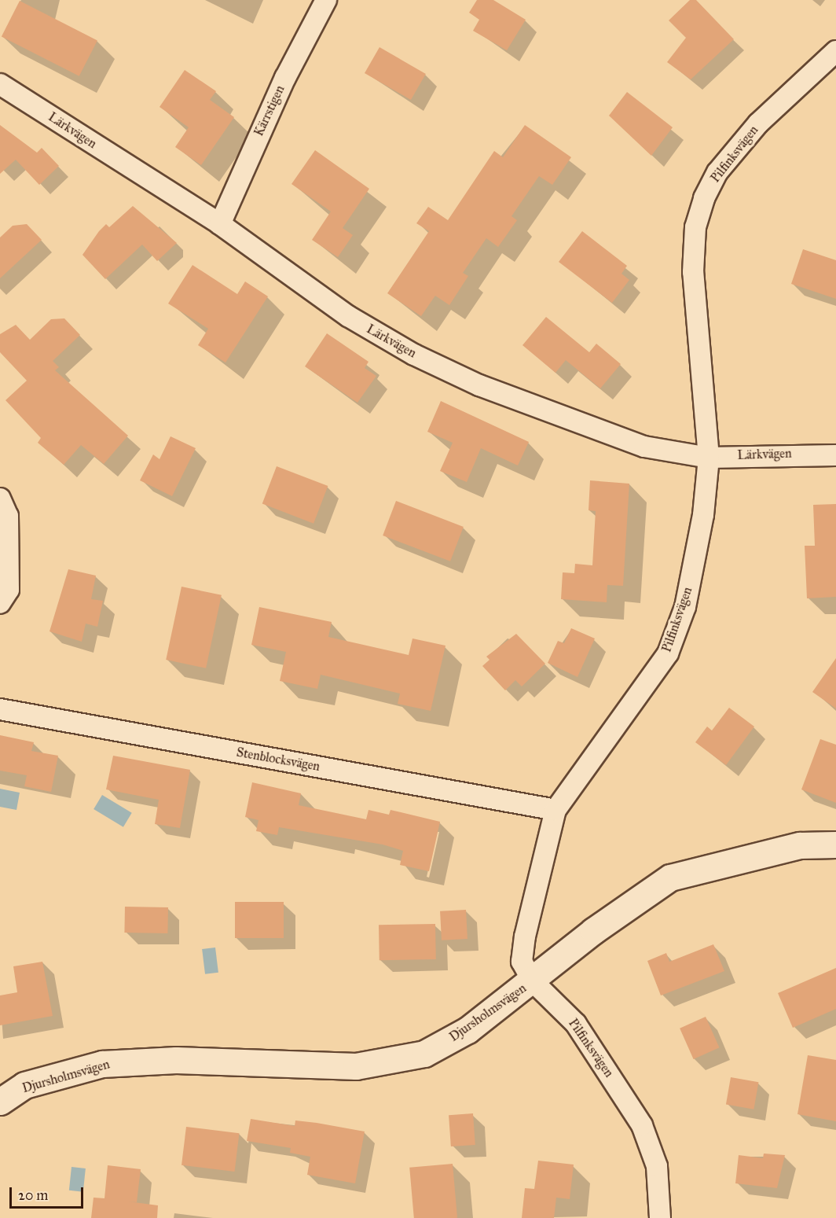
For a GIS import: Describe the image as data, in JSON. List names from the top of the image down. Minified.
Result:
{"streets":{"street":["Kärrstigen","Lärkvägen","Pilfinksvägen","Stenblocksvägen","Djursholmsvägen"]},"crossings":[["Kärrstigen","Lärkvägen"],["Lärkvägen","Pilfinksvägen"],["Pilfinksvägen","Stenblocksvägen"],["Pilfinksvägen","Djursholmsvägen"]],"scale_bar":"20 m"}
